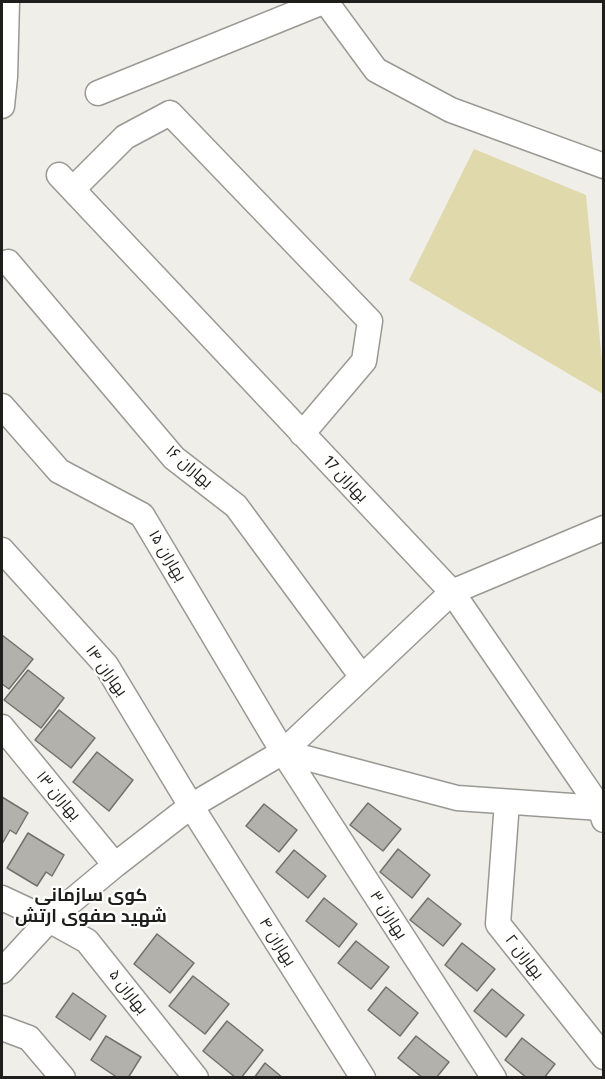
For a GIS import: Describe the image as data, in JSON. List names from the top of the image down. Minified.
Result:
{"streets":{"street":["بهاران ۱۶","بهاران 17","بهاران ۱۵","بهاران ۱۴","بهاران ۱۳","بهاران ۳","بهاران ۴","بهاران ۲","بهاران ۵"]},"crossings":[["بهاران ۱۵","بهاران ۳"],["بهاران ۱۴","بهاران ۴"]],"districts":["کوی سازمانی شهید صفوی ارتش"]}
